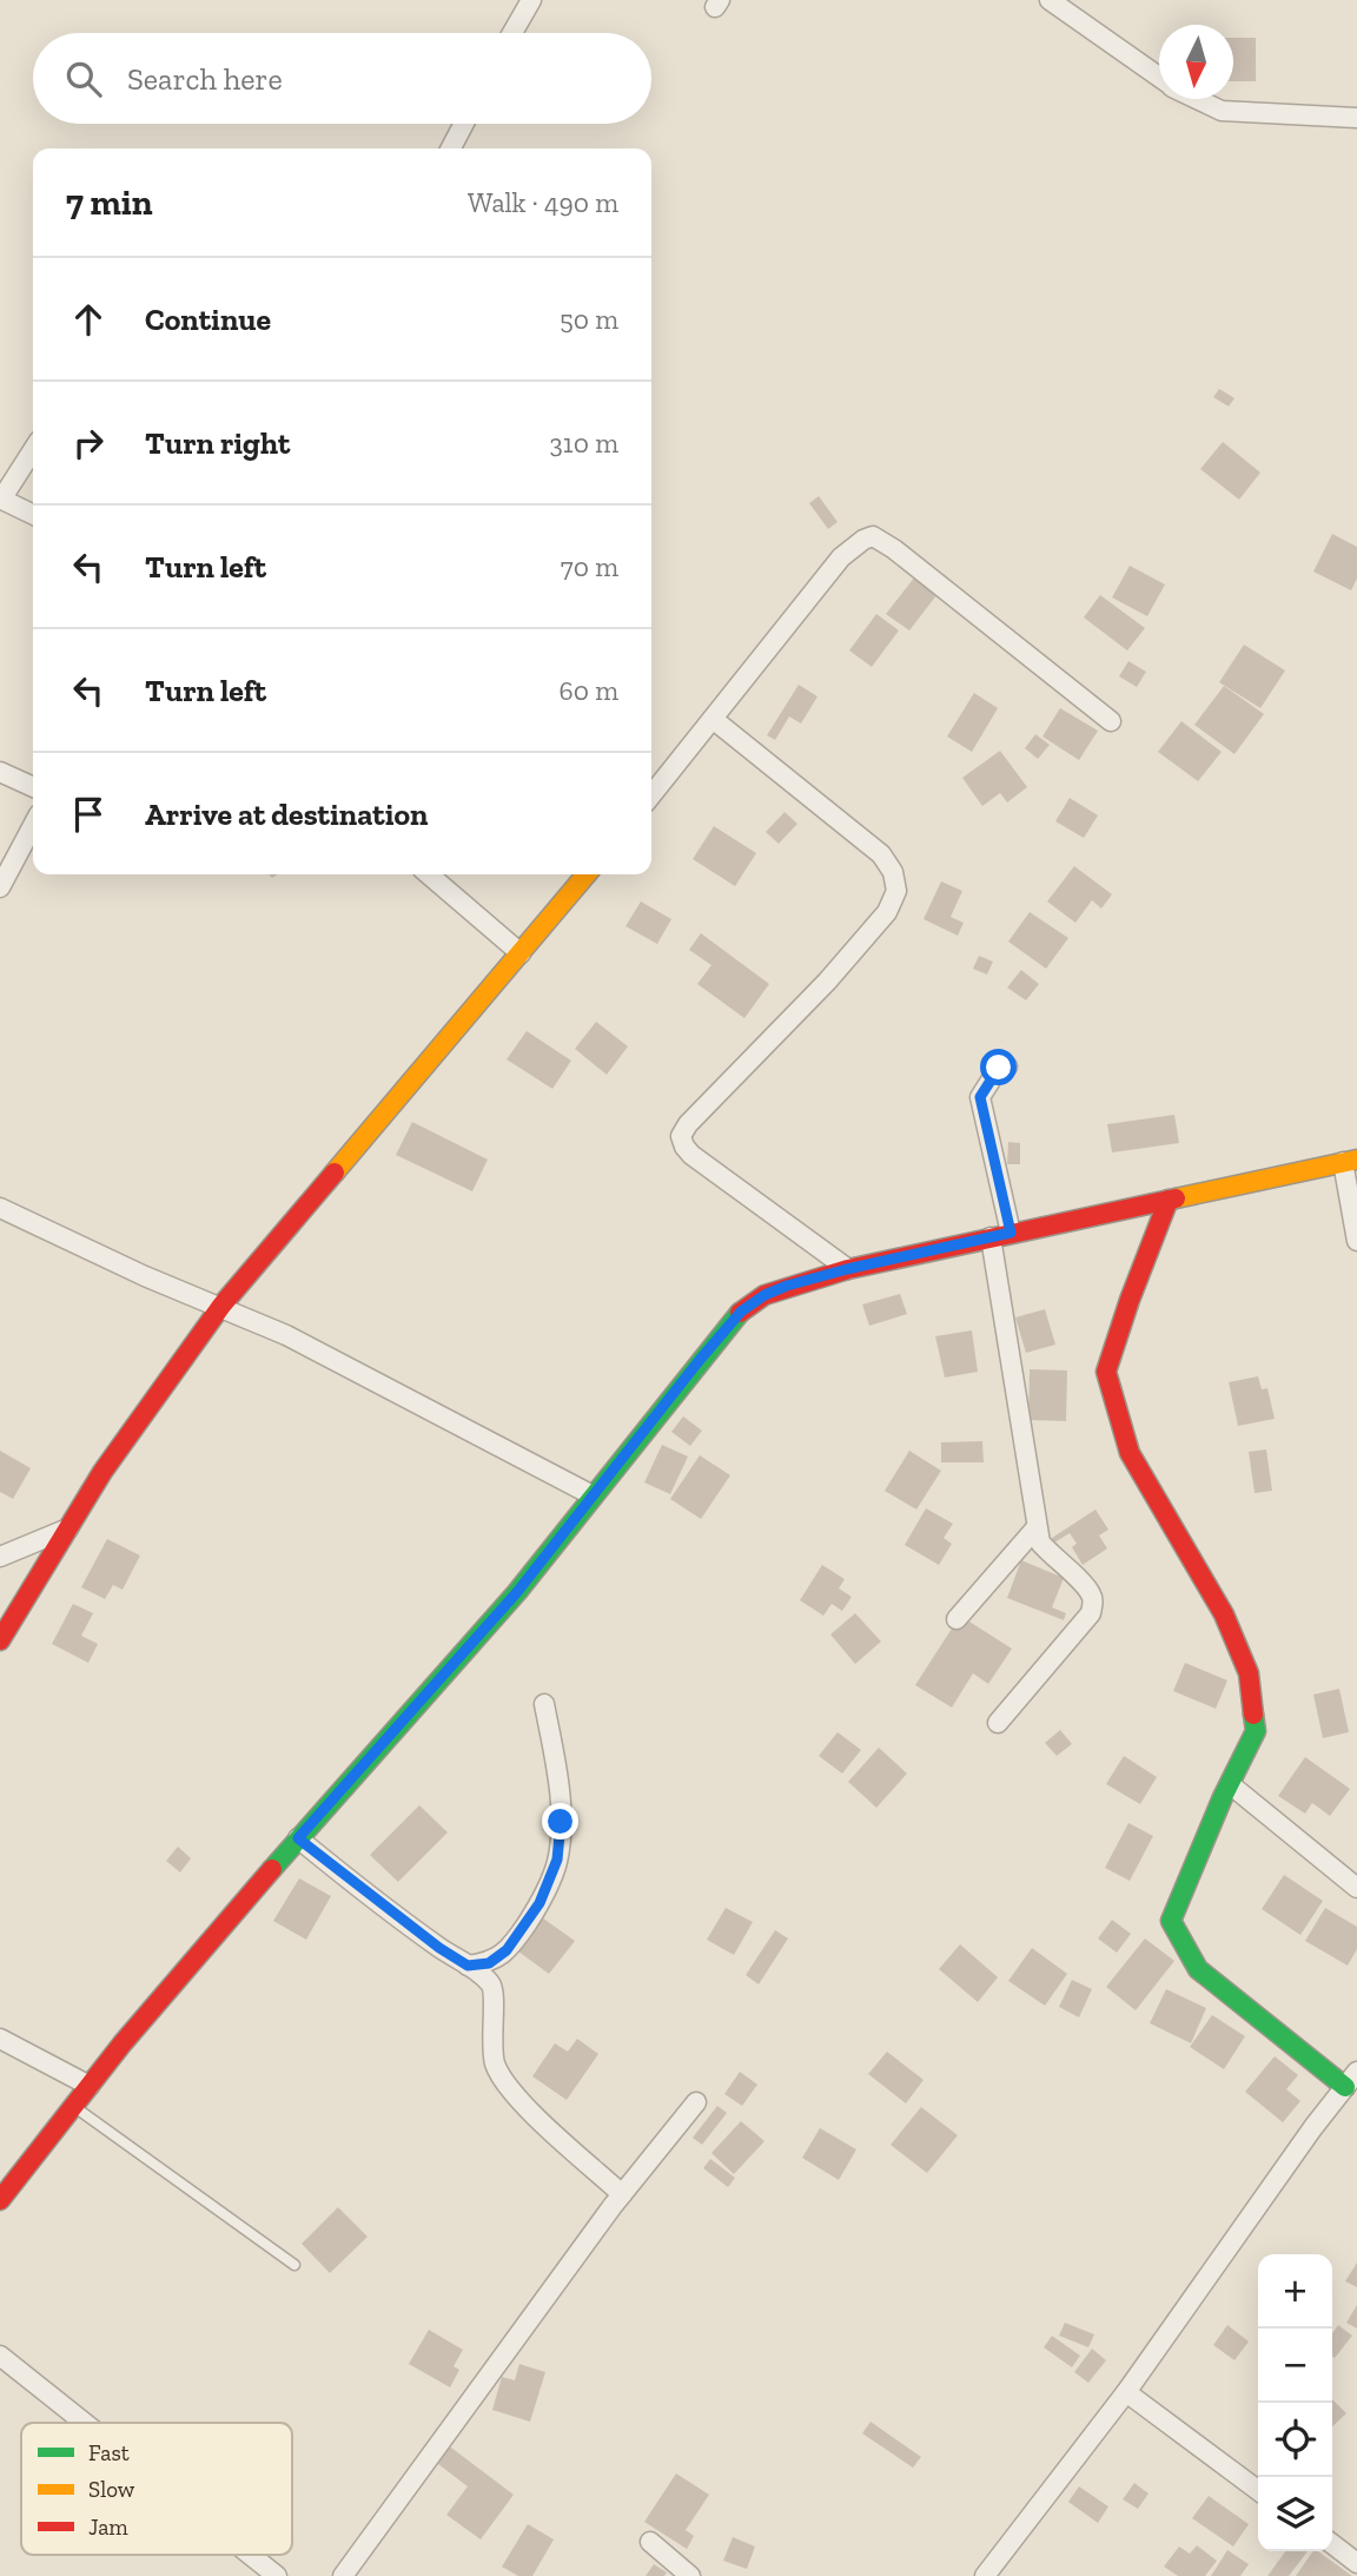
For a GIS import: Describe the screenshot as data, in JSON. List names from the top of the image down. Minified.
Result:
{"legend":["Fast","Slow","Jam"],"north":"bottom","page":{"search":"Search here","heading":["7 min","Walk · 490 m"],"list":[["Continue","50 m"],["Turn right","310 m"],["Turn left","70 m"],["Turn left","60 m"],"Arrive at destination"],"map_buttons":["+","−"]}}
